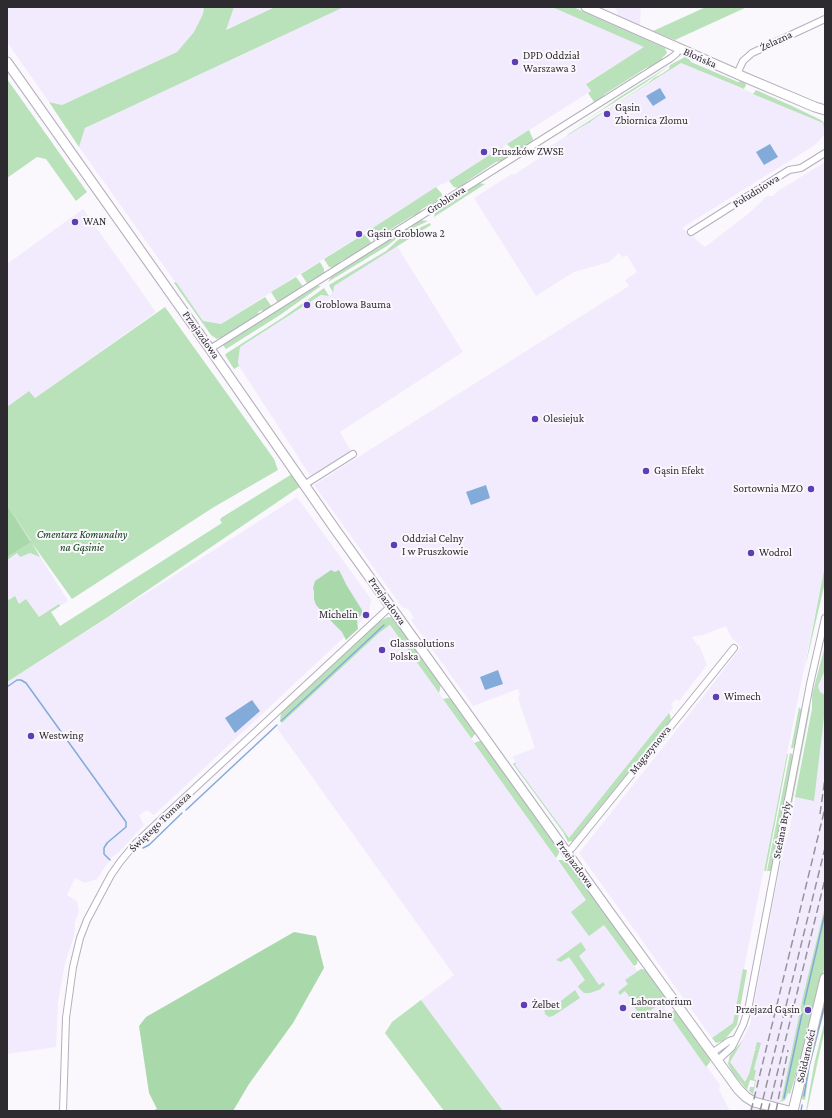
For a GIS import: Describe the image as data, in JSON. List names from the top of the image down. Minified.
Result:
{"streets":{"street":["Żelazna","Błońska","Południowa","Groblowa","Przejazdowa","Magazynowa","Świętego Tomasza","Stefana Bryły","Solidarności"]},"crossings":[["Żelazna","Błońska"],["Błońska","Groblowa"],["Groblowa","Przejazdowa"],["Przejazdowa","Magazynowa"],["Przejazdowa","Świętego Tomasza"],["Przejazdowa","Stefana Bryły"]],"parks":["Cmentarz Komunalny na Gąsinie"],"places":["DPD Oddział Warszawa 3","Gąsin Zbiornica Złomu","Pruszków ZWSE","WAN","Gąsin Groblowa 2","Groblowa Bauma","Olesiejuk","Gąsin Efekt","Sortownia MZO","Oddział Celny I w Pruszkowie","Wodrol","Michelin","Glasssolutions Polska","Wimech","Westwing","Żelbet","Laboratorium centralne","Przejazd Gąsin"]}
